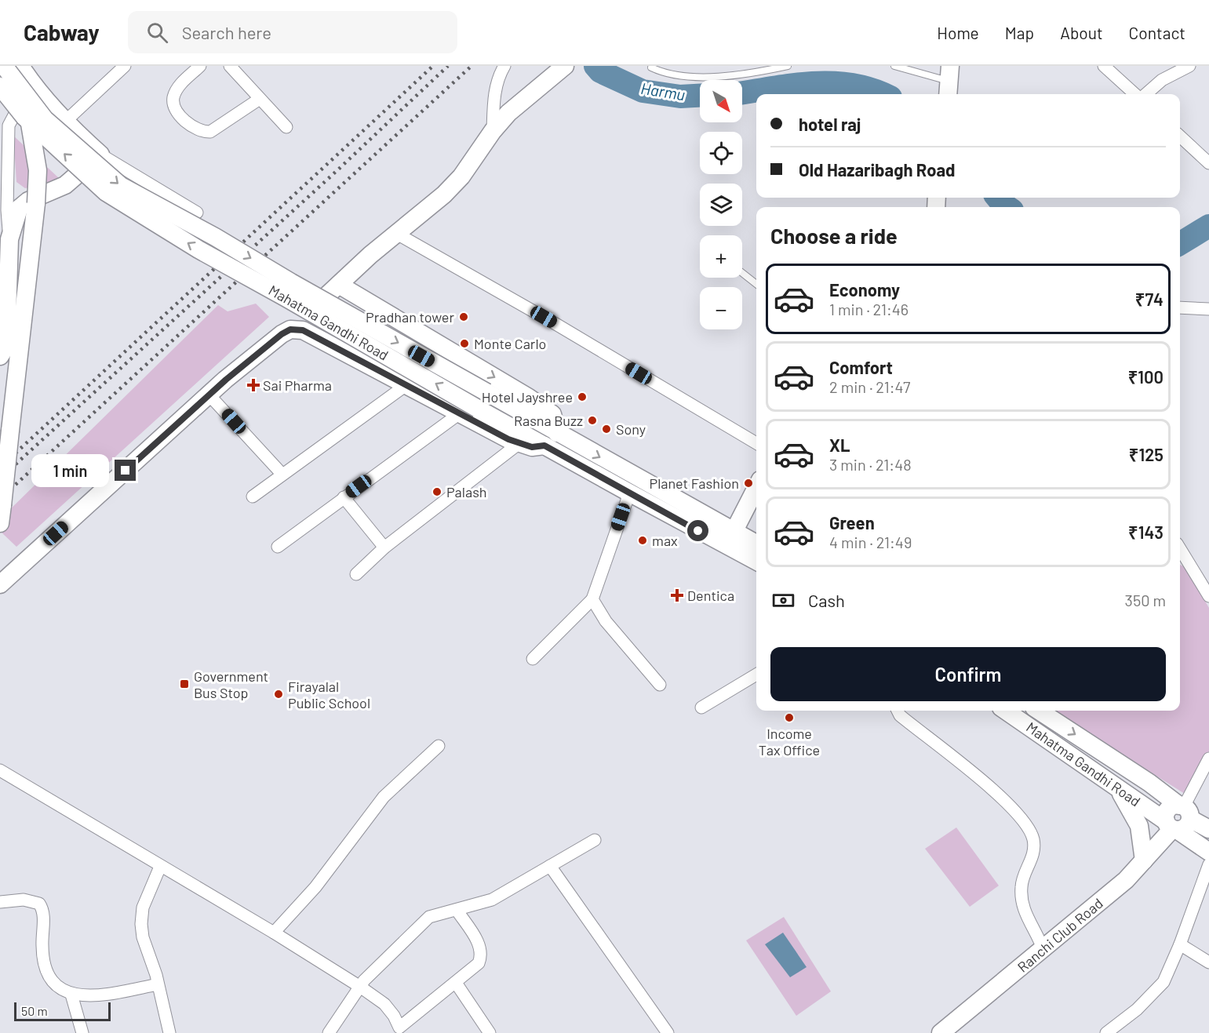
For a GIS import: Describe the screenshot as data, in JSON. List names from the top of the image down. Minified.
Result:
{"streets":{"main road":["Mahatma Gandhi Road","Ranchi Club Road"]},"crossings":[["Mahatma Gandhi Road","Ranchi Club Road"]],"water":["Harmu"],"places":{"other":["Pradhan tower","Monte Carlo","Hotel Jayshree","Rasna Buzz","Sony","Planet Fashion","Palash","max","Firayalal Public School","Income Tax Office"],"health":["Sai Pharma","Dentica"],"transit":["Government Bus Stop"]},"scale_bar":"50 m","north":"bottom right","page":{"header":"Cabway","search":"Search here","nav":["Home","Map","About","Contact"],"map_buttons":["+","−"],"banner":["hotel raj","Old Hazaribagh Road"],"heading":"Choose a ride","list":[{"name":"Economy","note":"1 min · 21:46","value":"₹74"},{"name":"Comfort","note":"2 min · 21:47","value":"₹100"},{"name":"XL","note":"3 min · 21:48","value":"₹125"},{"name":"Green","note":"4 min · 21:49","value":"₹143"}],"bubble":"1 min","pay":["Cash","350 m"],"buttons":"Confirm","scale":"50 m"}}
